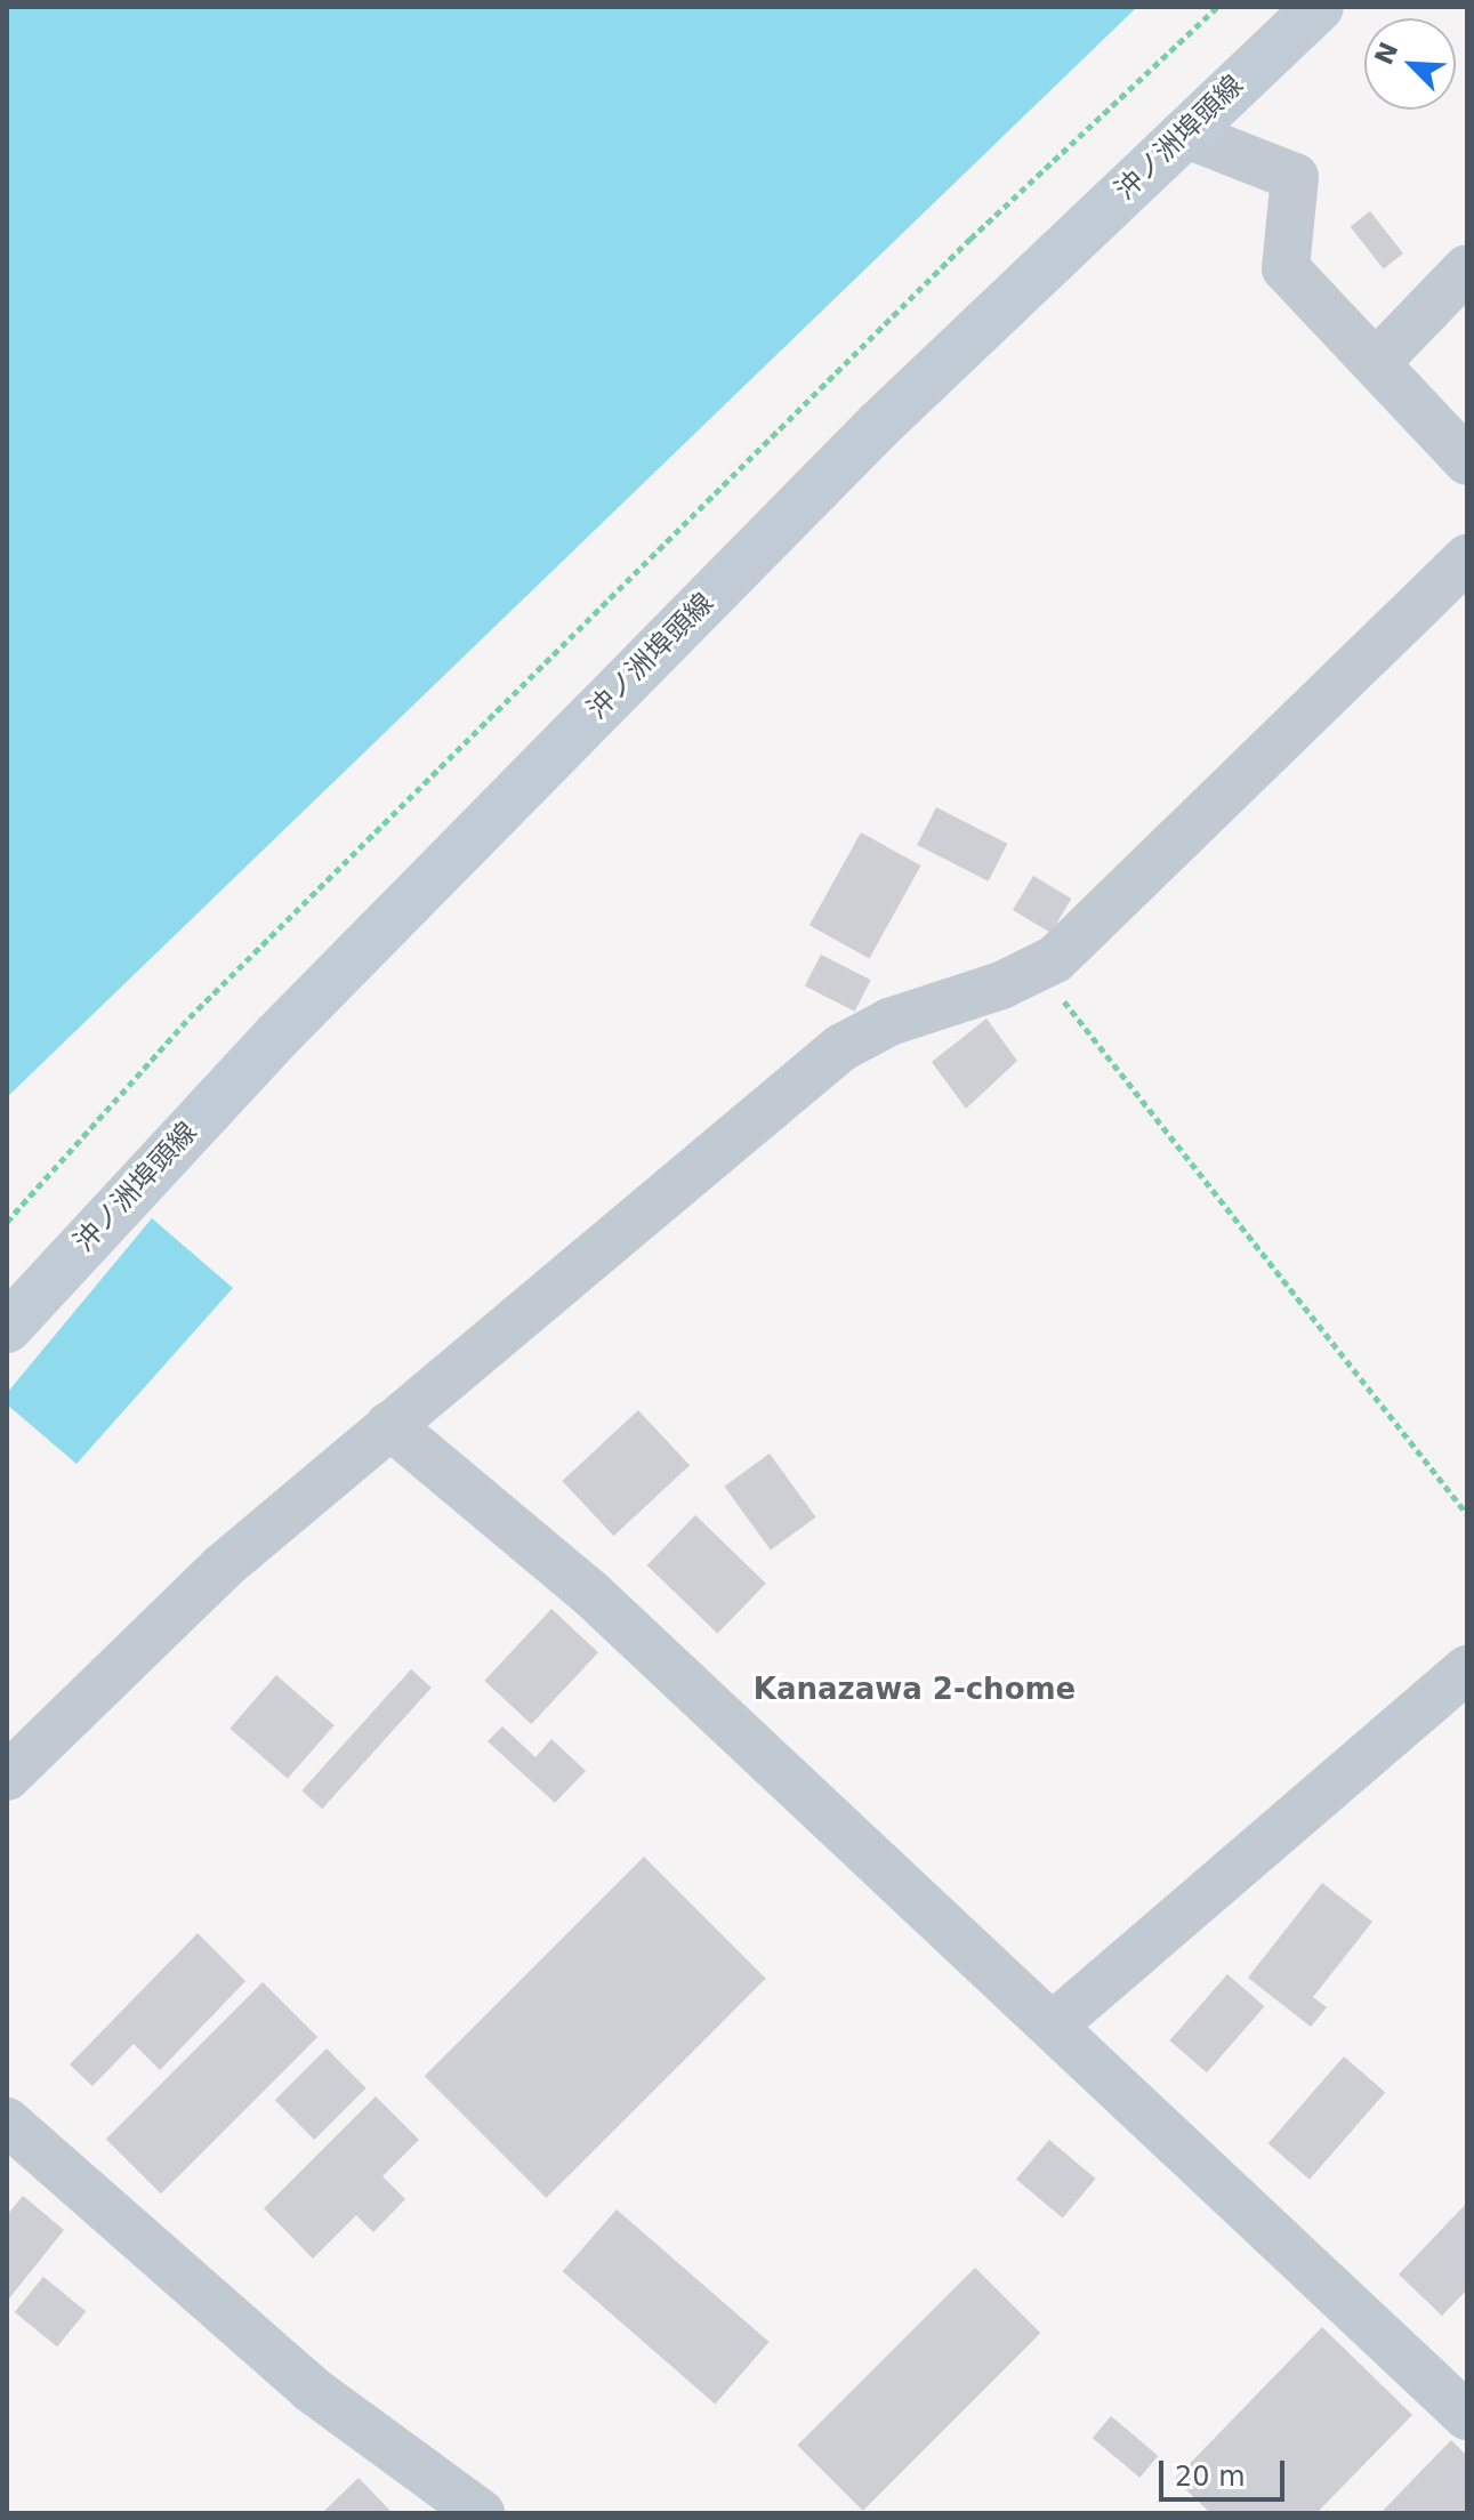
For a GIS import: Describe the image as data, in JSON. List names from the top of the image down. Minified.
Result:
{"streets":{"main road":["沖ノ洲埠頭線"]},"districts":["Kanazawa 2-chome"],"scale_bar":"20 m","north":"top left"}
